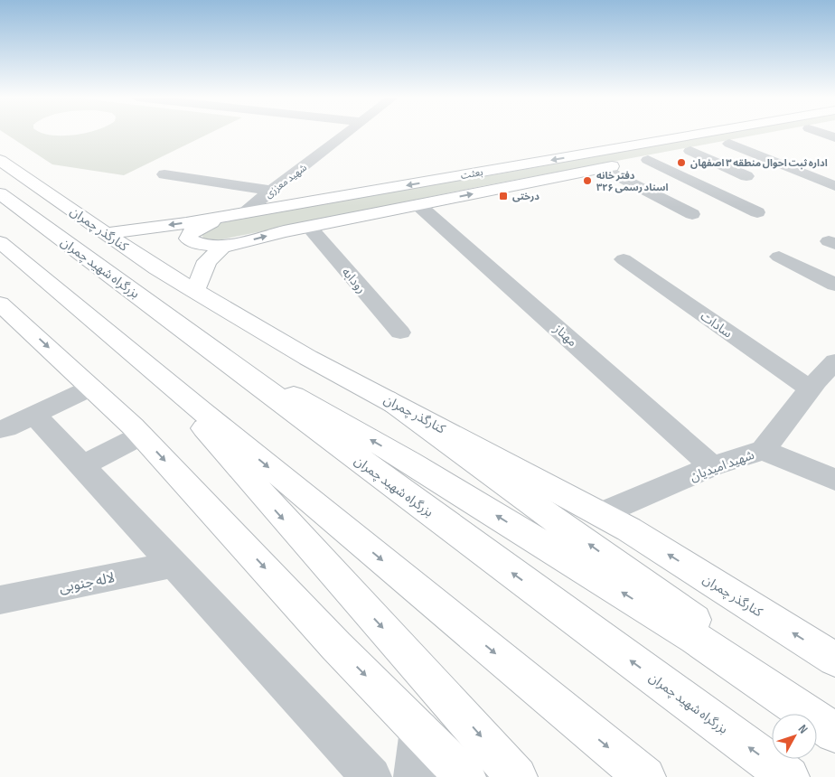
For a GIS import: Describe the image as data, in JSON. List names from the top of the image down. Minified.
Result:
{"streets":{"main road":["بعثت","کنارگذر چمران","بزرگراه شهید چمران"],"street":["شهید معززی","رودابه","سادات","مهناز","شهید امیدیان","لاله جنوبی"]},"crossings":[["بعثت","شهید معززی"],["بعثت","کنارگذر چمران"],["بعثت","رودابه"],["بعثت","مهناز"],["کنارگذر چمران","شهید امیدیان"],["سادات","شهید امیدیان"],["مهناز","شهید امیدیان"]],"places":{"other":["اداره ثبت احوال منطقه ۳ اصفهان","دفتر خانه اسناد رسمی ۳۲۶"],"transit":["درختی"]},"north":"top right"}
